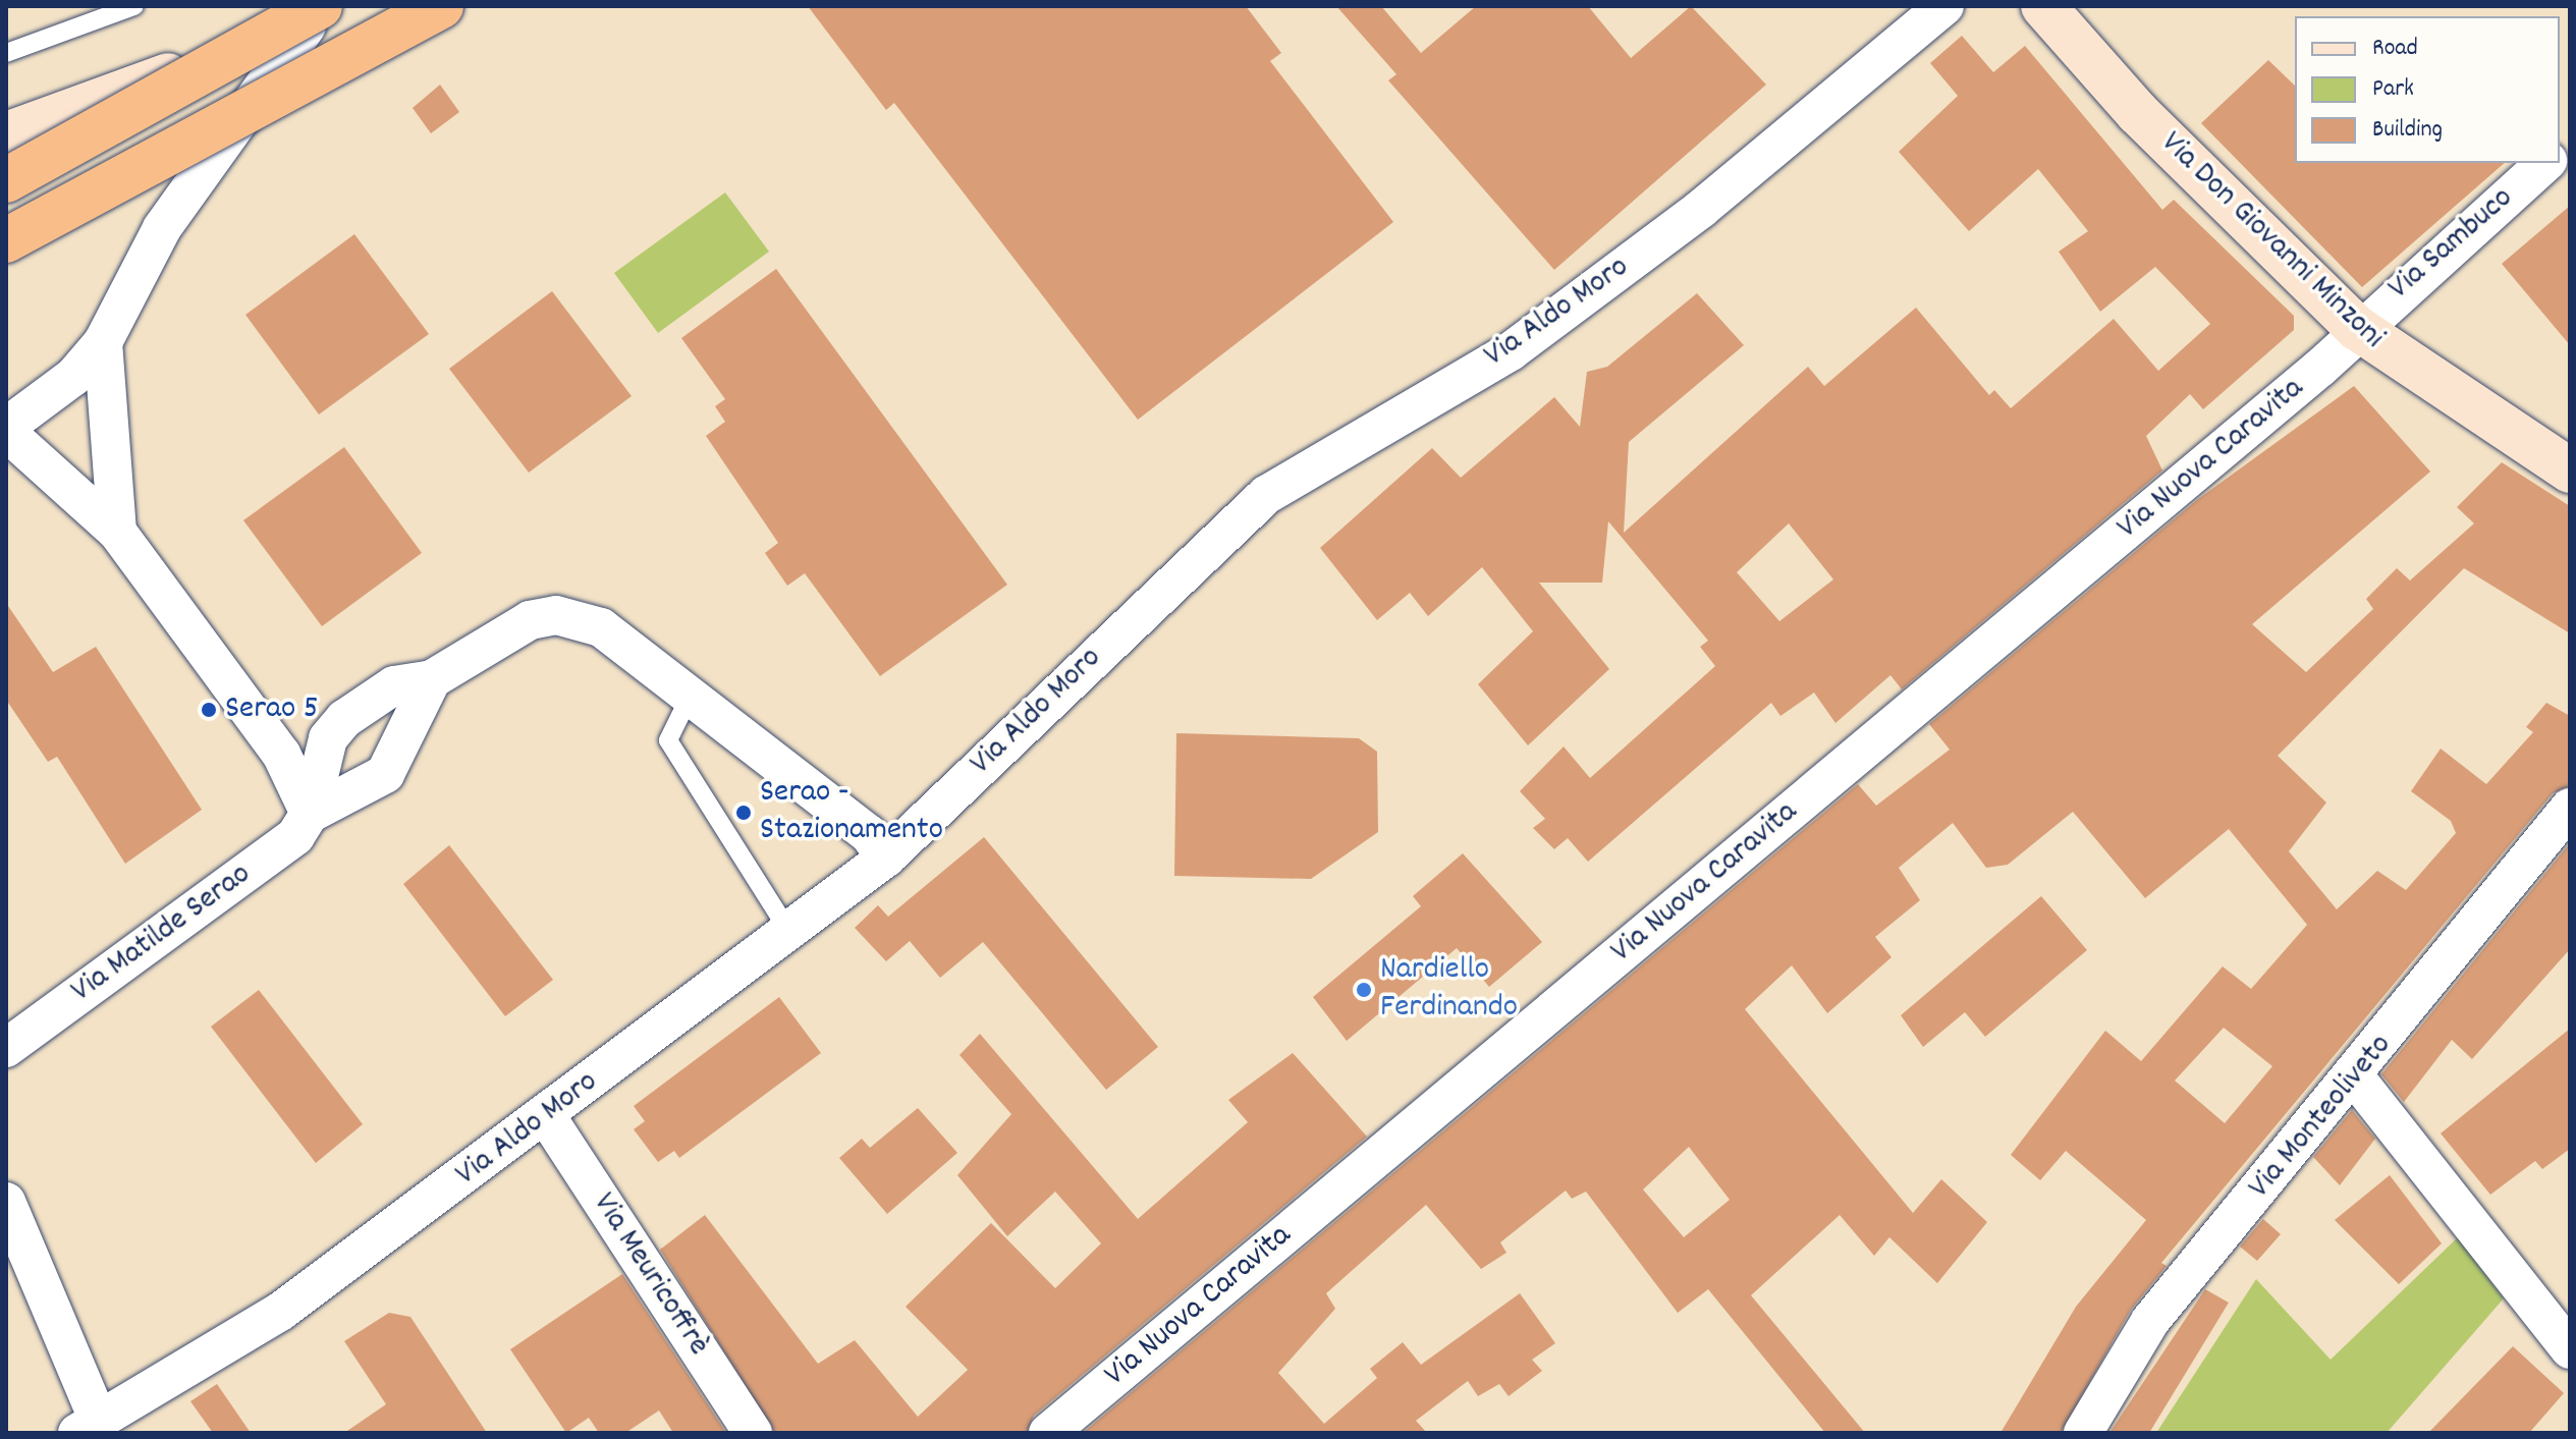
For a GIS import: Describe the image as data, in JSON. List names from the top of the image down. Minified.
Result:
{"streets":{"street":["Via Don Giovanni Minzoni","Via Sambuco","Via Aldo Moro","Via Nuova Caravita","Via Matilde Serao","Via Monteoliveto","Via Meuricoffrè"]},"crossings":[["Via Don Giovanni Minzoni","Via Sambuco"],["Via Don Giovanni Minzoni","Via Nuova Caravita"],["Via Sambuco","Via Nuova Caravita"],["Via Aldo Moro","Via Matilde Serao"],["Via Aldo Moro","Via Meuricoffrè"]],"places":["Serao 5","Serao - Stazionamento","Nardiello Ferdinando"],"legend":["Road","Park","Building"]}
